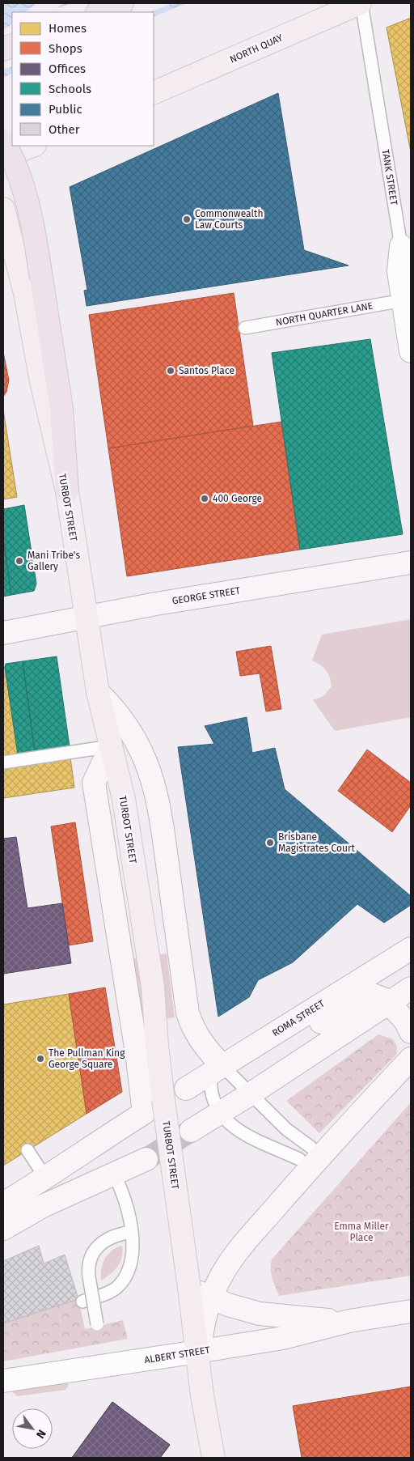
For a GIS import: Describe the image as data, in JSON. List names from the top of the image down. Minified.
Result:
{"streets":{"main road":["NORTH QUAY","TURBOT STREET","GEORGE STREET","ROMA STREET","ALBERT STREET"],"street":["TANK STREET"],"lane":["NORTH QUARTER LANE"]},"crossings":[["NORTH QUAY","TANK STREET"],["TANK STREET","NORTH QUARTER LANE"],["TURBOT STREET","GEORGE STREET"],["TURBOT STREET","ALBERT STREET"]],"parks":["Emma Miller Place"],"places":["Commonwealth Law Courts","Santos Place","400 George","Mani Tribe's Gallery","Brisbane Magistrates Court","The Pullman King George Square"],"legend":["Homes","Shops","Offices","Schools","Public","Other"],"north":"bottom right"}
